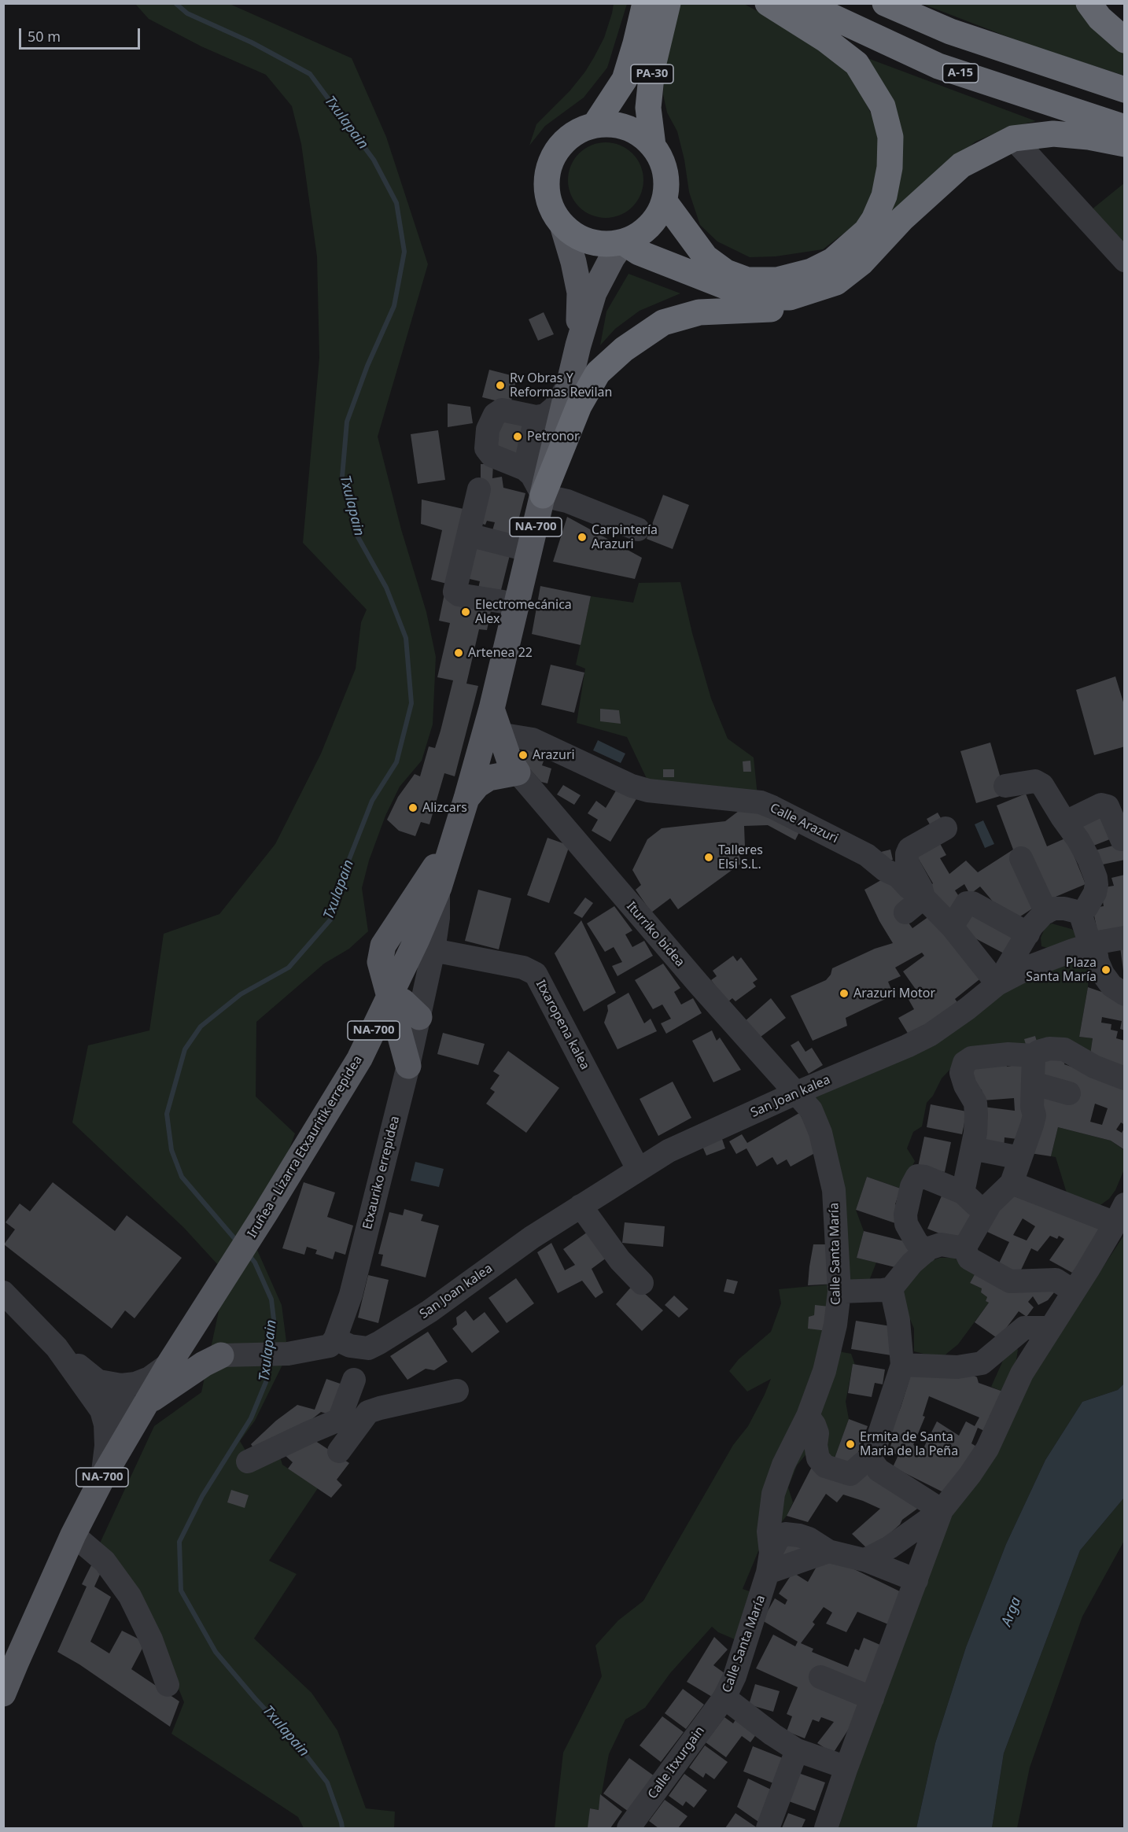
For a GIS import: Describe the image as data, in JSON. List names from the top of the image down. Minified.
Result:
{"streets":{"highway":["A-15","PA-30"],"main road":["NA-700","Iruñea - Lizarra Etxauritik errepidea"],"street":["Calle Arazuri","Iturriko bidea","Itxaropena kalea","San Joan kalea","Etxauriko errepidea","Calle Santa María","Calle Itxurgain"]},"crossings":[["PA-30","Iruñea - Lizarra Etxauritik errepidea"],["Iturriko bidea","San Joan kalea"],["Iturriko bidea","Calle Santa María"],["Itxaropena kalea","San Joan kalea"],["Itxaropena kalea","Etxauriko errepidea"],["San Joan kalea","Etxauriko errepidea"],["San Joan kalea","Calle Santa María"],["Iruñea - Lizarra Etxauritik errepidea","Etxauriko errepidea"],["Calle Santa María","Calle Itxurgain"]],"water":["Txulapain","Arga"],"places":["Rv Obras Y Reformas Revilan","Petronor","Carpintería Arazuri","Electromecánica Alex","Artenea 22","Arazuri","Alizcars","Talleres Elsi S.L.","Plaza Santa María","Arazuri Motor","Ermita de Santa Maria de la Peña"],"scale_bar":"50 m"}
